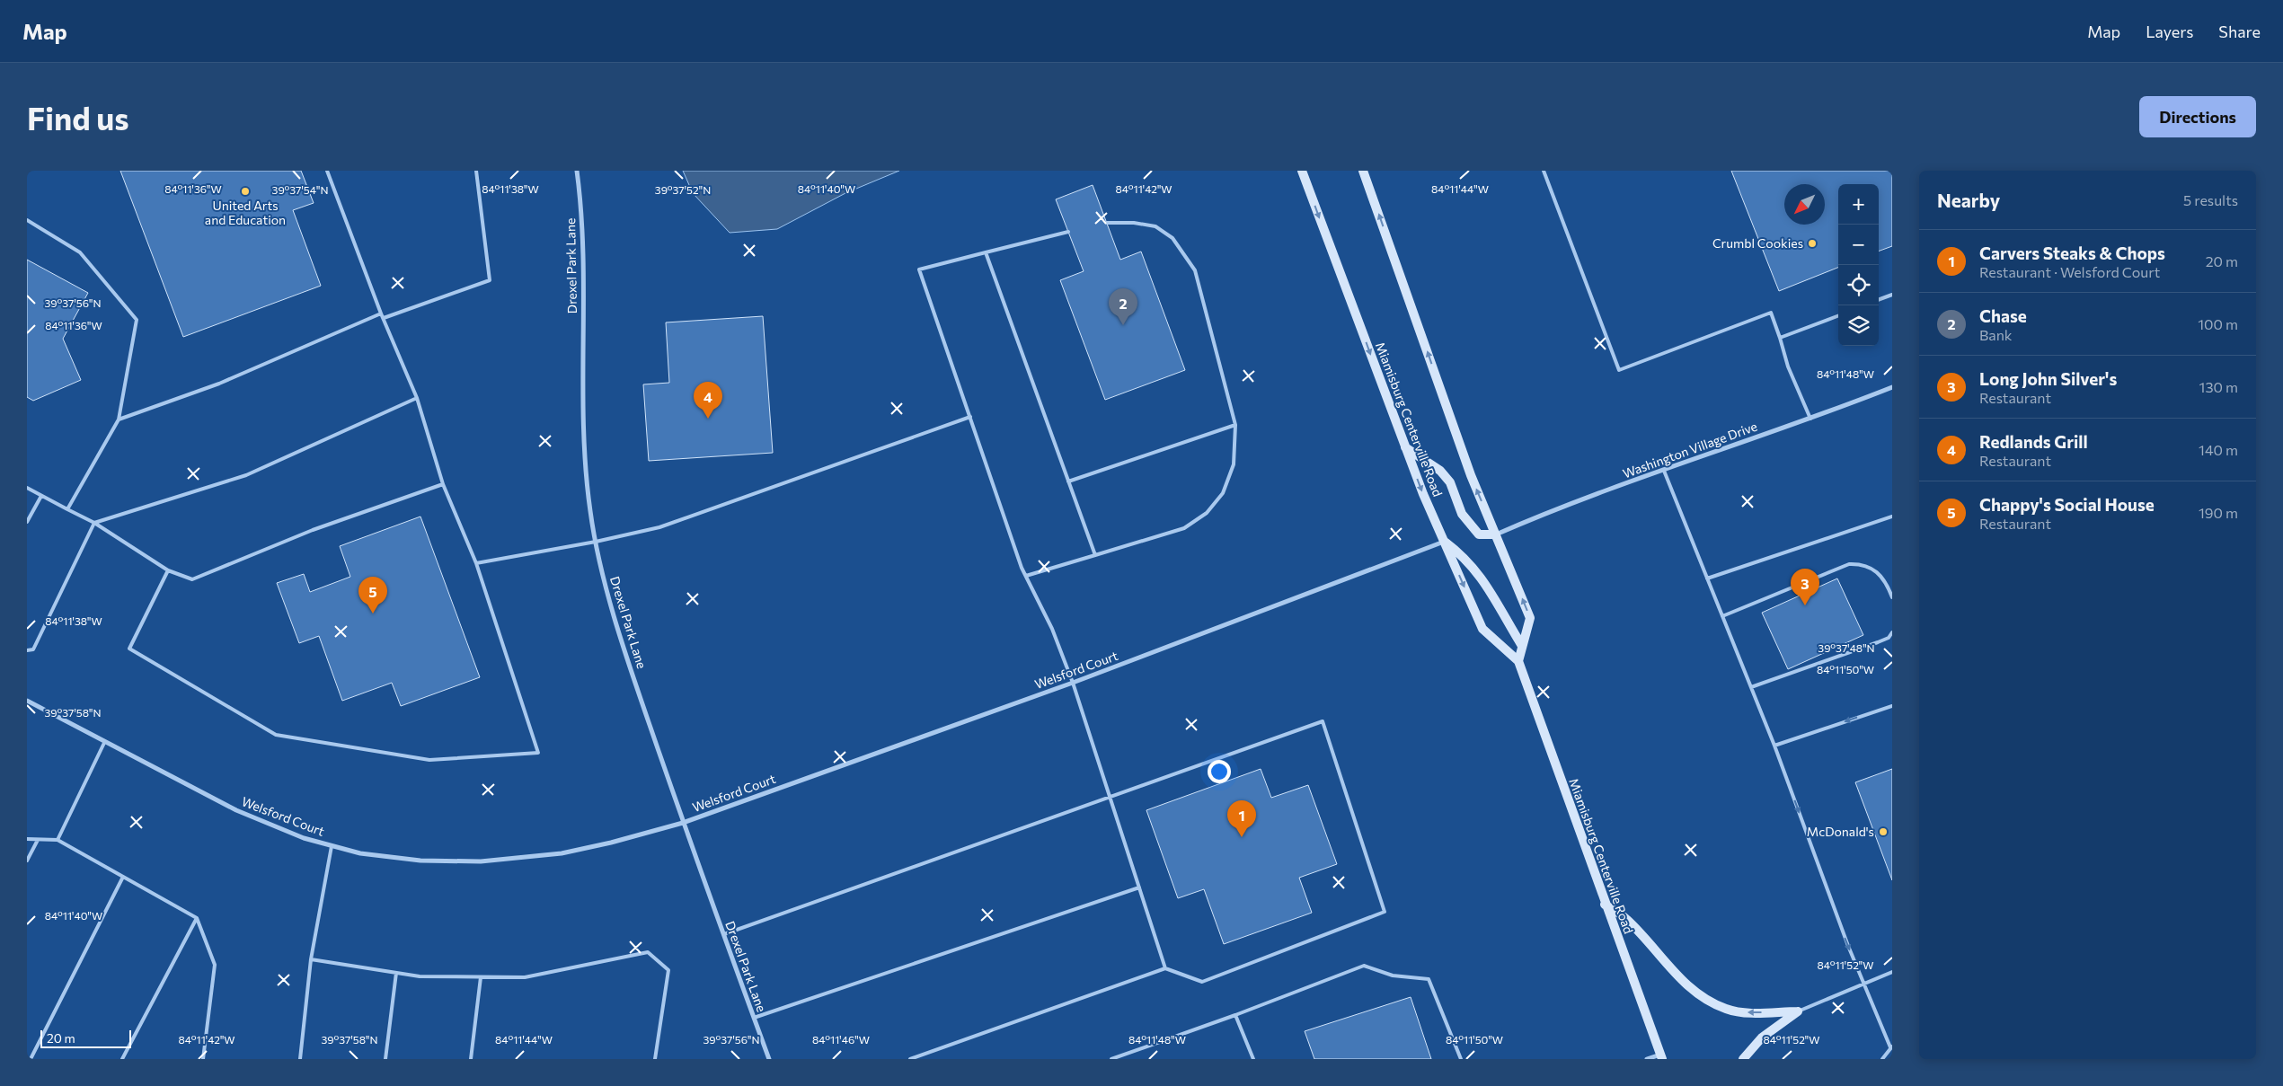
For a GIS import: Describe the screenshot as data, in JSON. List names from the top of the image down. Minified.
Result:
{"streets":{"main road":["Miamisburg Centerville Road"],"street":["Drexel Park Lane","Washington Village Drive","Welsford Court"]},"crossings":[["Drexel Park Lane","Welsford Court"],["Miamisburg Centerville Road","Welsford Court"]],"places":["United Arts and Education","Crumbl Cookies","McDonald's"],"scale_bar":"20 m","north":"bottom left","page":{"header":"Map","nav":["Map","Layers","Share"],"buttons":"Directions","title":"Find us","heading":["Nearby","5 results"],"map_buttons":["+","−"],"list":[{"mark":"1","name":"Carvers Steaks & Chops","note":"Restaurant · Welsford Court","value":"20 m"},{"mark":"2","name":"Chase","note":"Bank","value":"100 m"},{"mark":"3","name":"Long John Silver's","note":"Restaurant","value":"130 m"},{"mark":"4","name":"Redlands Grill","note":"Restaurant","value":"140 m"},{"mark":"5","name":"Chappy's Social House","note":"Restaurant","value":"190 m"}],"pins":["2","4","3","5","1"],"scale":"20 m"},"coordinates":["84°11'36\"W","84°11'38\"W","84°11'40\"W","84°11'42\"W","84°11'44\"W","39°37'54\"N","39°37'52\"N","39°37'56\"N","84°11'48\"W","39°37'48\"N","84°11'50\"W","39°37'58\"N","84°11'52\"W","84°11'46\"W"]}
